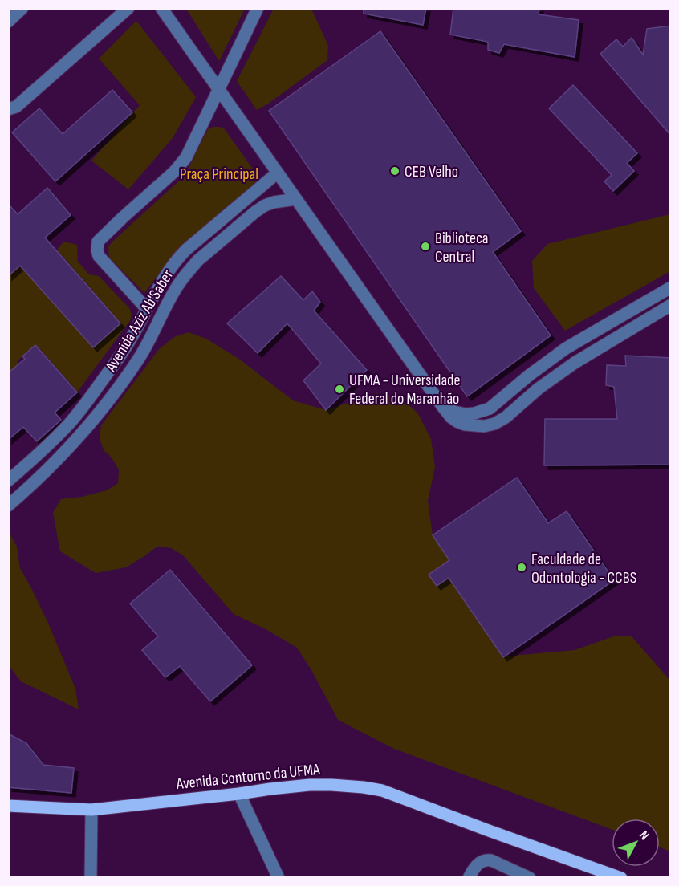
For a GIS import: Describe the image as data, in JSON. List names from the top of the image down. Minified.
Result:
{"streets":{"main road":["Avenida Contorno da UFMA"],"street":["Avenida Aziz Ab'Saber"]},"parks":["Praça Principal"],"places":["CEB Velho","Biblioteca Central","UFMA - Universidade Federal do Maranhão","Faculdade de Odontologia - CCBS"],"north":"top right"}
